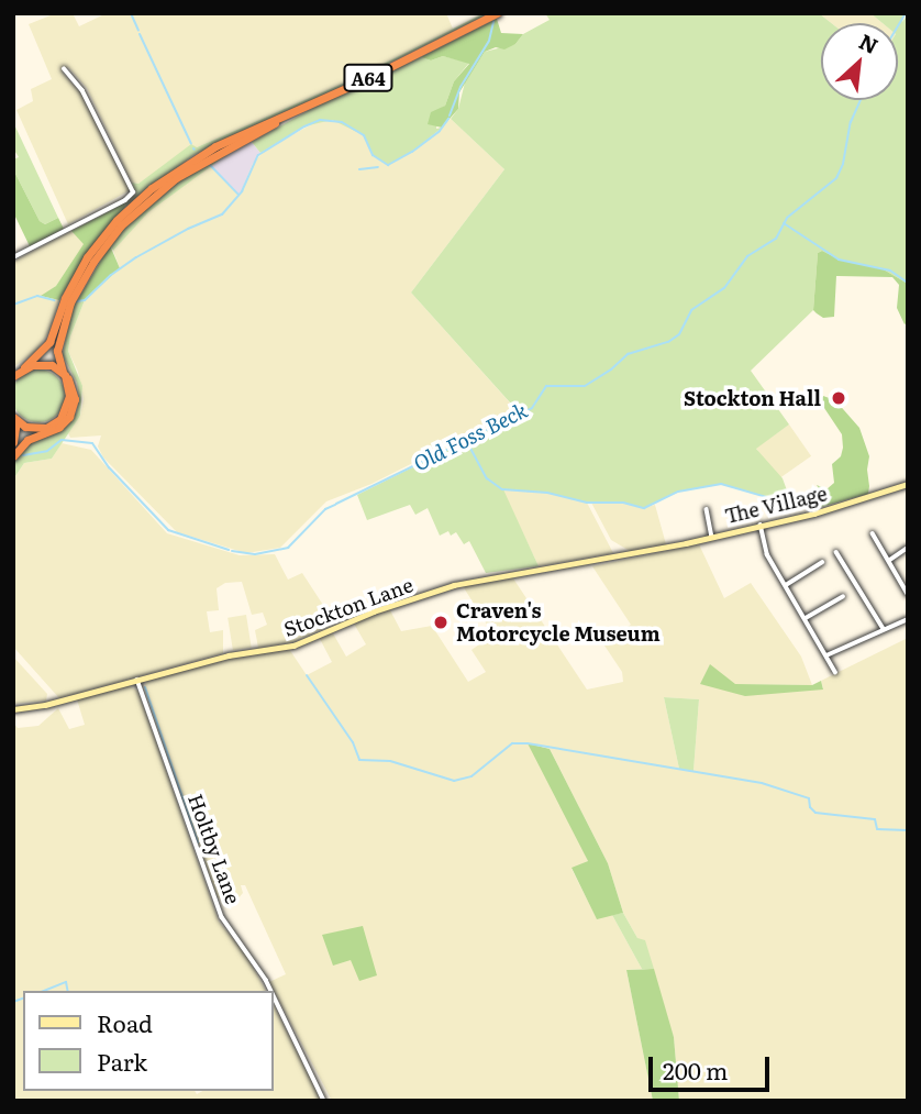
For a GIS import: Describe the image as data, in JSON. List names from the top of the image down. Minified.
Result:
{"streets":{"highway":["A64"],"street":["The Village","Stockton Lane","Holtby Lane"]},"crossings":[["The Village","Stockton Lane"],["Stockton Lane","Holtby Lane"]],"water":["Old Foss Beck"],"places":["Stockton Hall","Craven's Motorcycle Museum"],"legend":["Road","Park"],"scale_bar":"200 m","north":"top right"}
